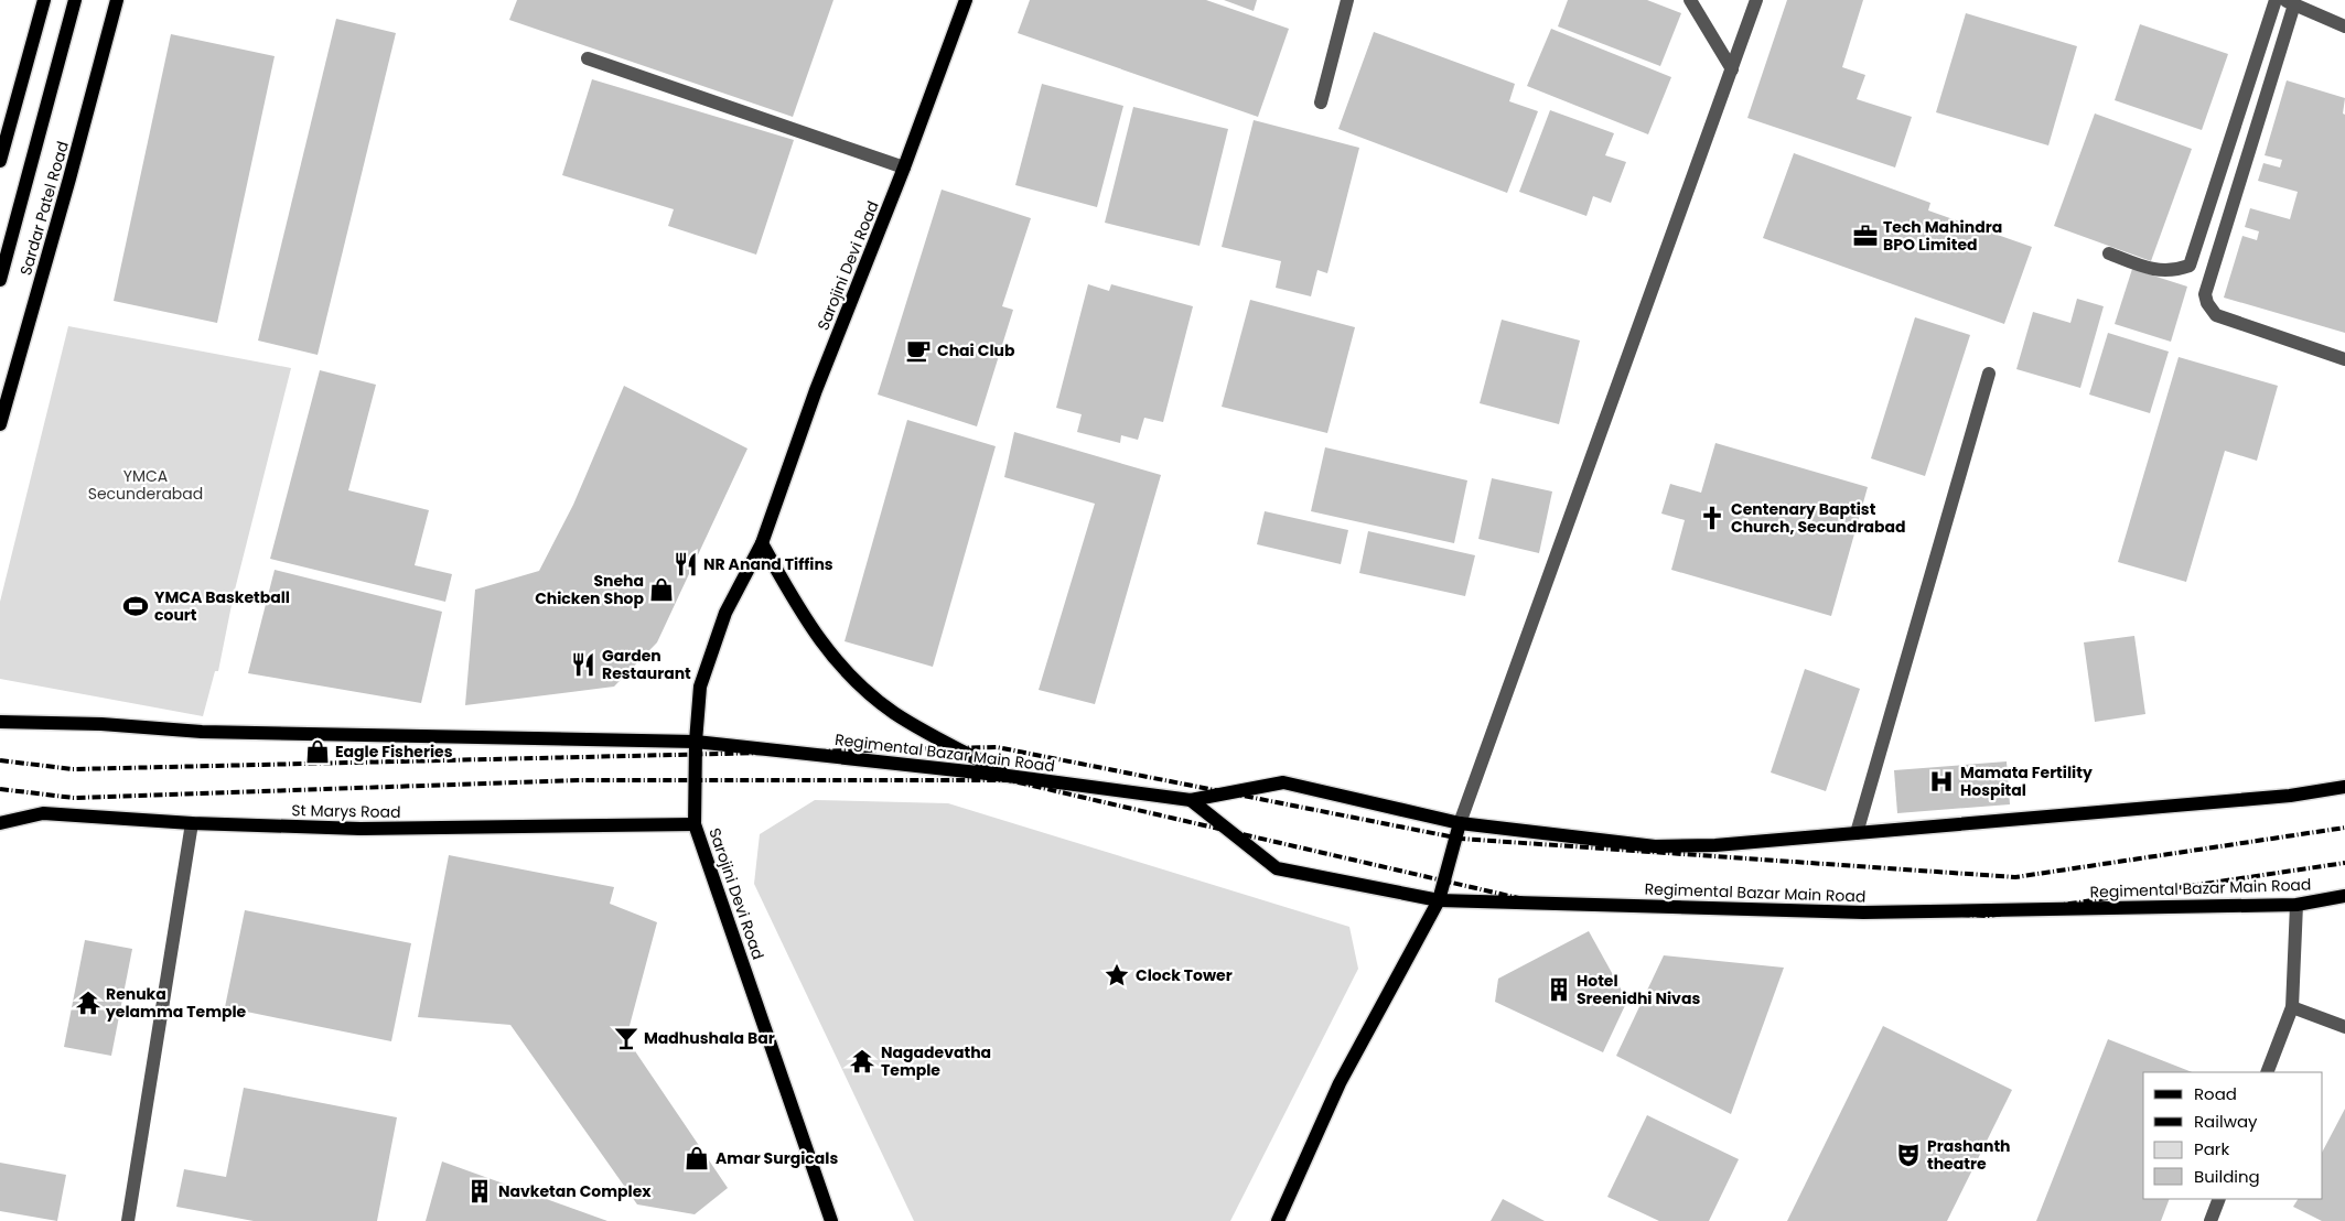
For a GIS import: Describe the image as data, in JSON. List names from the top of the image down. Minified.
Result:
{"streets":{"main road":["Sardar Patel Road","Sarojini Devi Road","Regimental Bazar Main Road","St Marys Road"]},"crossings":[["Sarojini Devi Road","Regimental Bazar Main Road"],["Sarojini Devi Road","St Marys Road"]],"parks":["YMCA Secunderabad"],"places":{"office":["Tech Mahindra BPO Limited"],"cafe":["Chai Club"],"church":["Centenary Baptist Church, Secundrabad"],"restaurant":["NR Anand Tiffins","Garden Restaurant"],"shop":["Sneha Chicken Shop","Eagle Fisheries","Amar Surgicals"],"sports":["YMCA Basketball court"],"hospital":["Mamata Fertility Hospital"],"place":["Clock Tower"],"building":["Hotel Sreenidhi Nivas","Navketan Complex"],"temple":["Renuka yelamma Temple","Nagadevatha Temple"],"bar":["Madhushala Bar"],"theatre":["Prashanth theatre"]},"legend":["Road","Railway","Park","Building"]}
